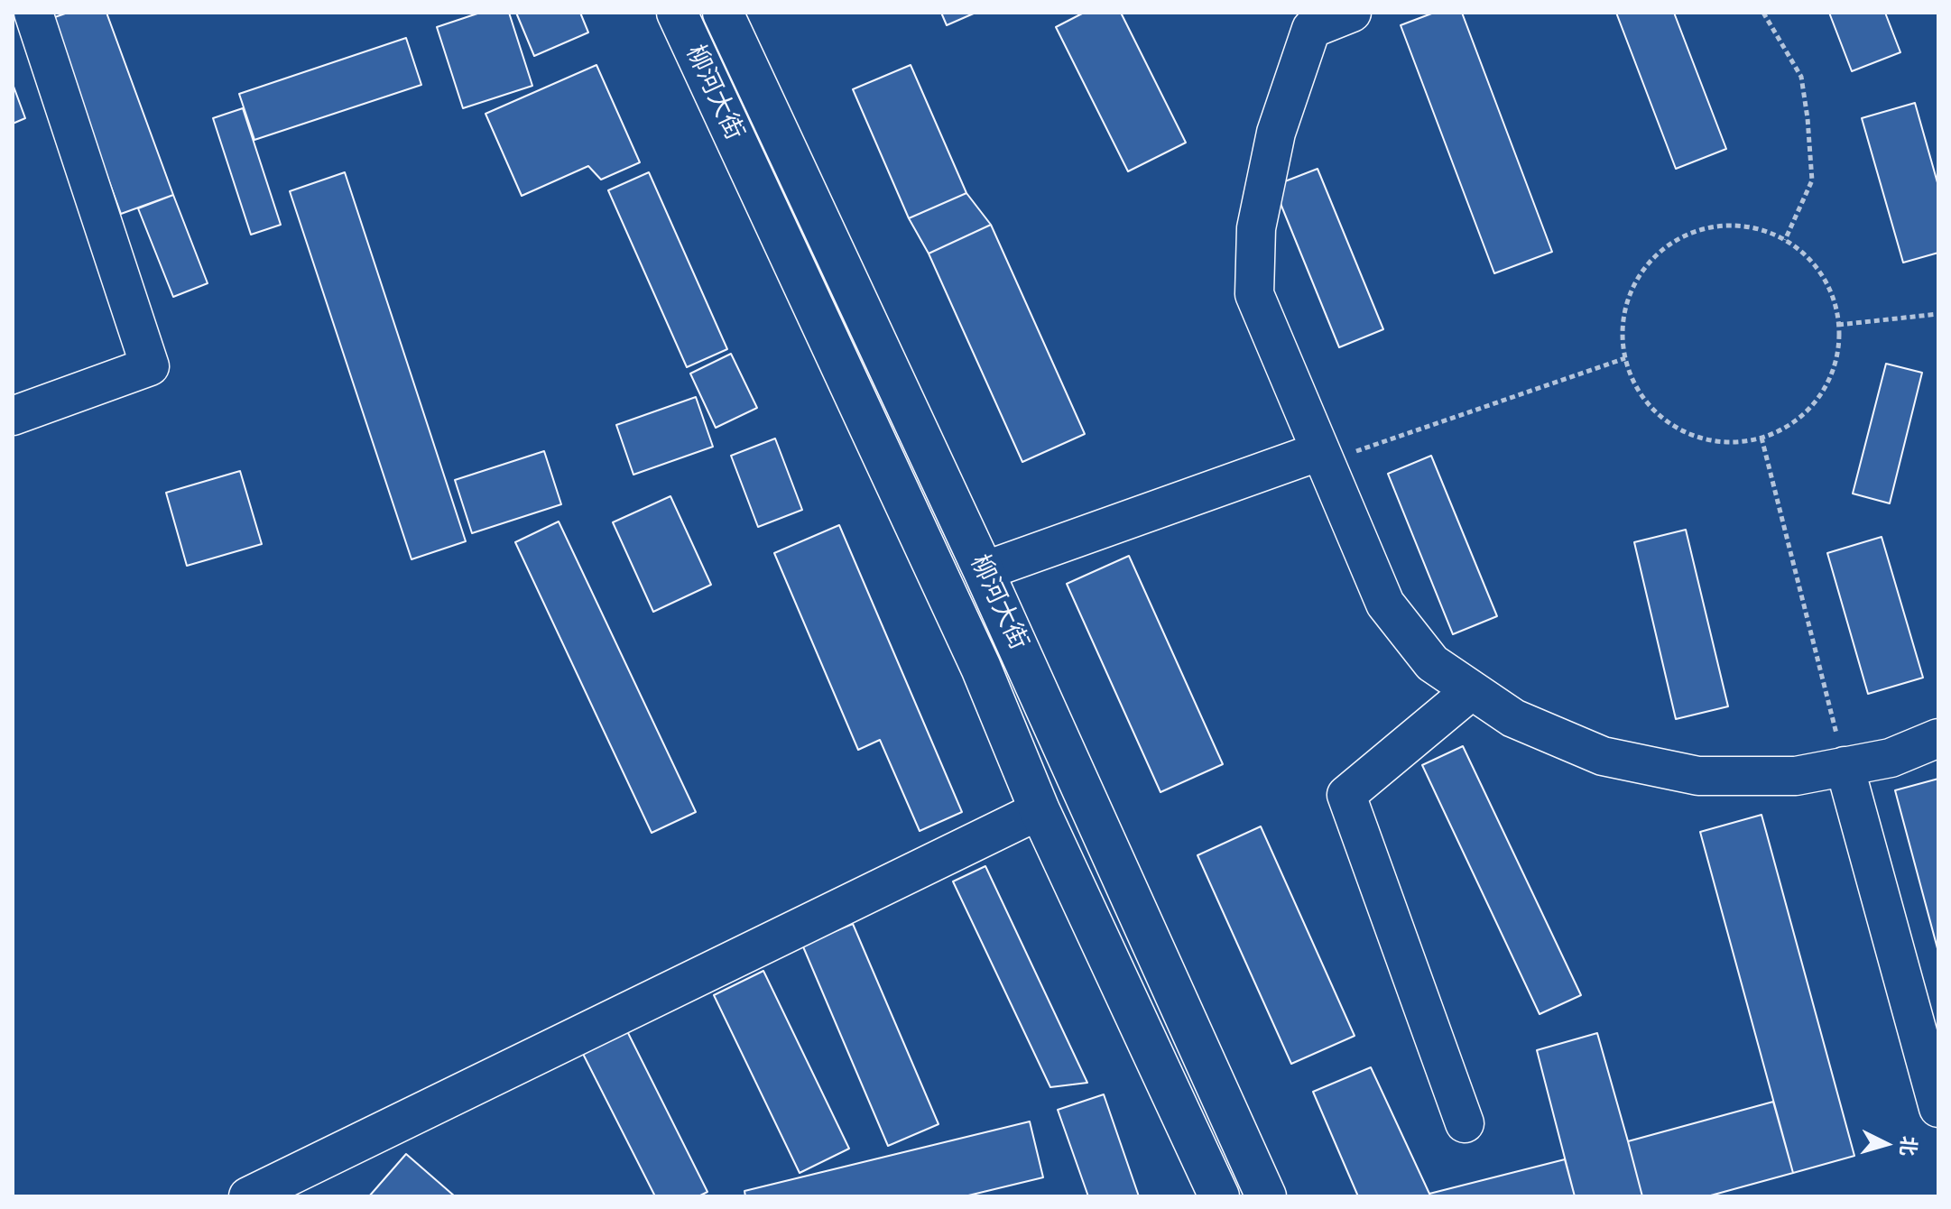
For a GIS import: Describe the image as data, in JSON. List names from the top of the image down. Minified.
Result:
{"streets":{"main road":["柳河大街"]},"north":"right"}
